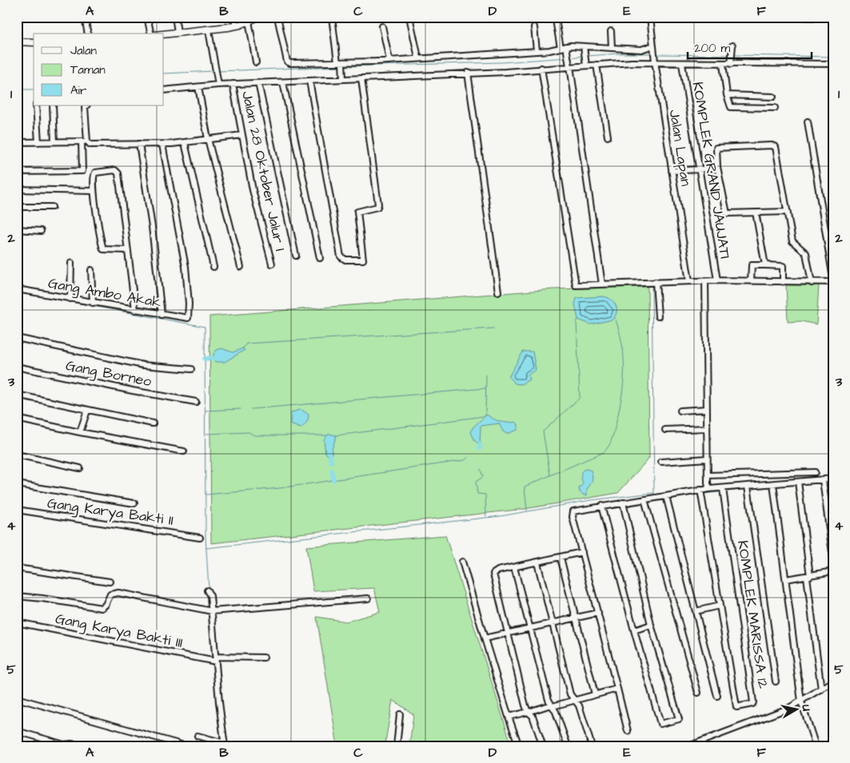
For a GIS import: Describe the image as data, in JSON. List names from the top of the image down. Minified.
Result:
{"streets":{"street":["Jalan Lapan","KOMPLEK GRAND JAUJATI","Jalan 28 Oktober Jalur I","Gang Ambo Akak","Gang Borneo","Gang Karya Bakti II","KOMPLEK MARISSA 12","Gang Karya Bakti III"]},"legend":["Jalan","Taman","Air"],"scale_bar":"200 m","north":"right","grid":{"columns":["A","B","C","D","E","F"],"rows":["1","2","3","4","5"]}}
